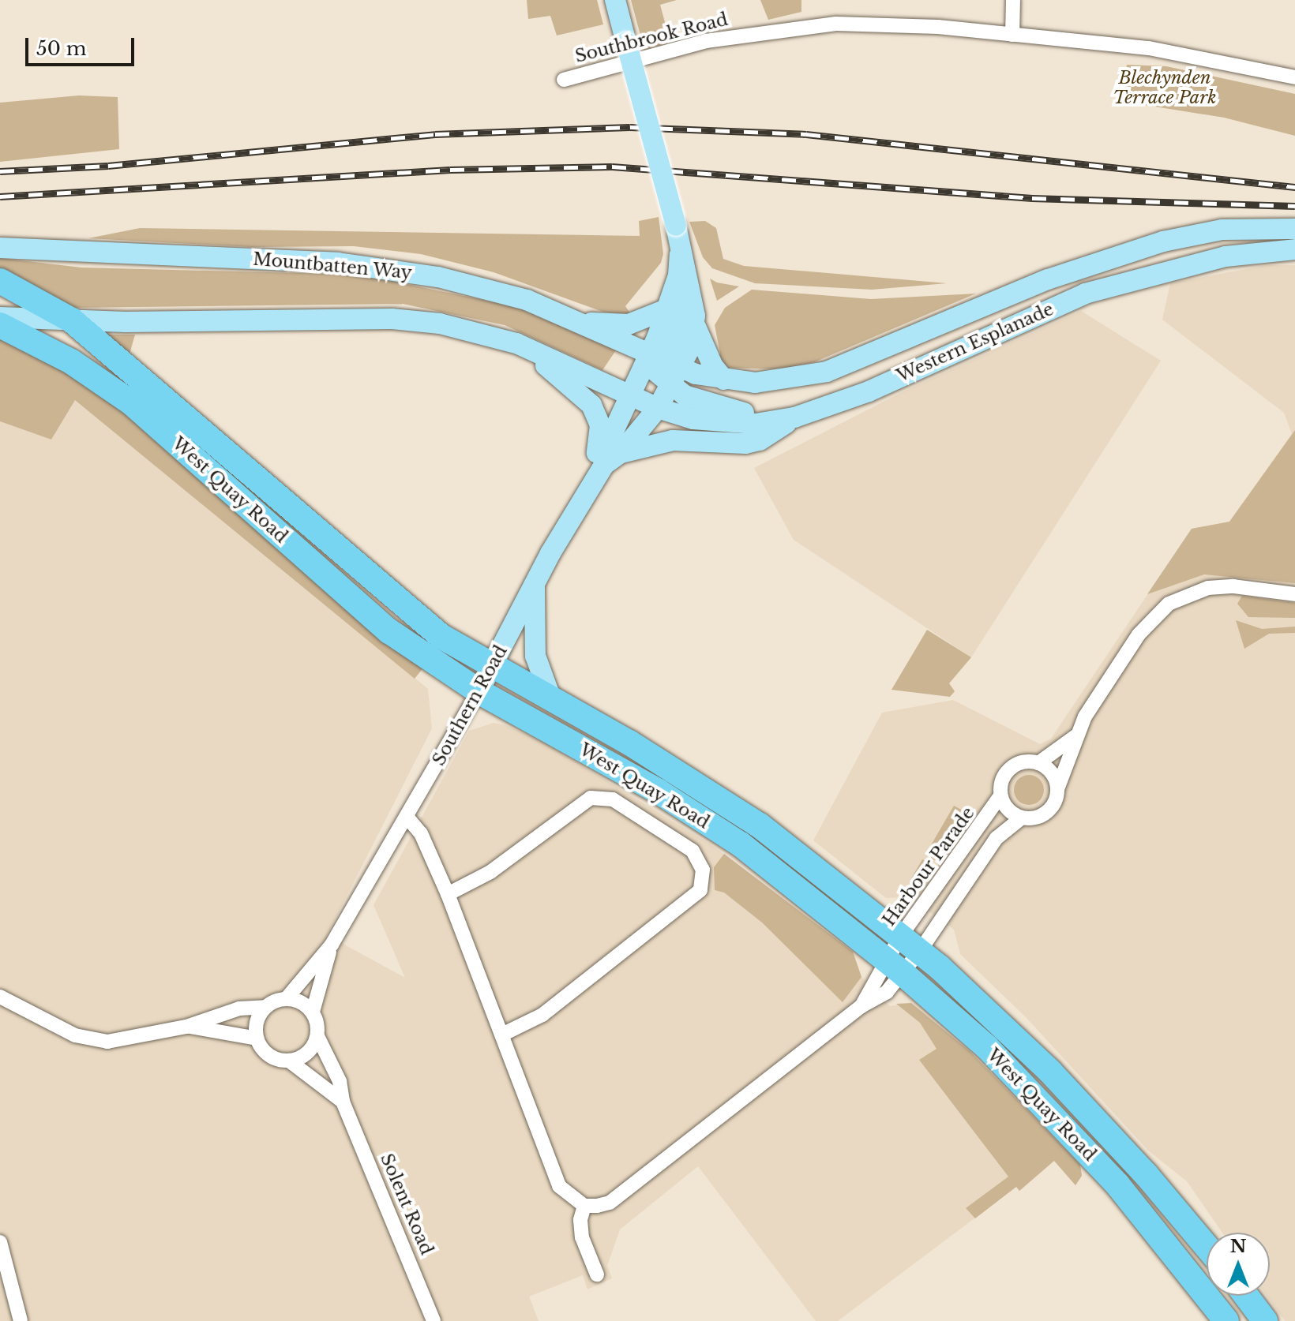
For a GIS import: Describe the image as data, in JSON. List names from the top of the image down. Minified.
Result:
{"streets":{"highway":["West Quay Road"],"main road":["Mountbatten Way","Western Esplanade","Southern Road"],"street":["Southbrook Road","Harbour Parade","Solent Road"]},"crossings":[["Mountbatten Way","Western Esplanade"],["Mountbatten Way","Southern Road"],["Western Esplanade","Southern Road"],["West Quay Road","Southern Road"],["West Quay Road","Harbour Parade"],["Southern Road","Solent Road"]],"parks":["Blechynden Terrace Park"],"scale_bar":"50 m","north":"top"}
